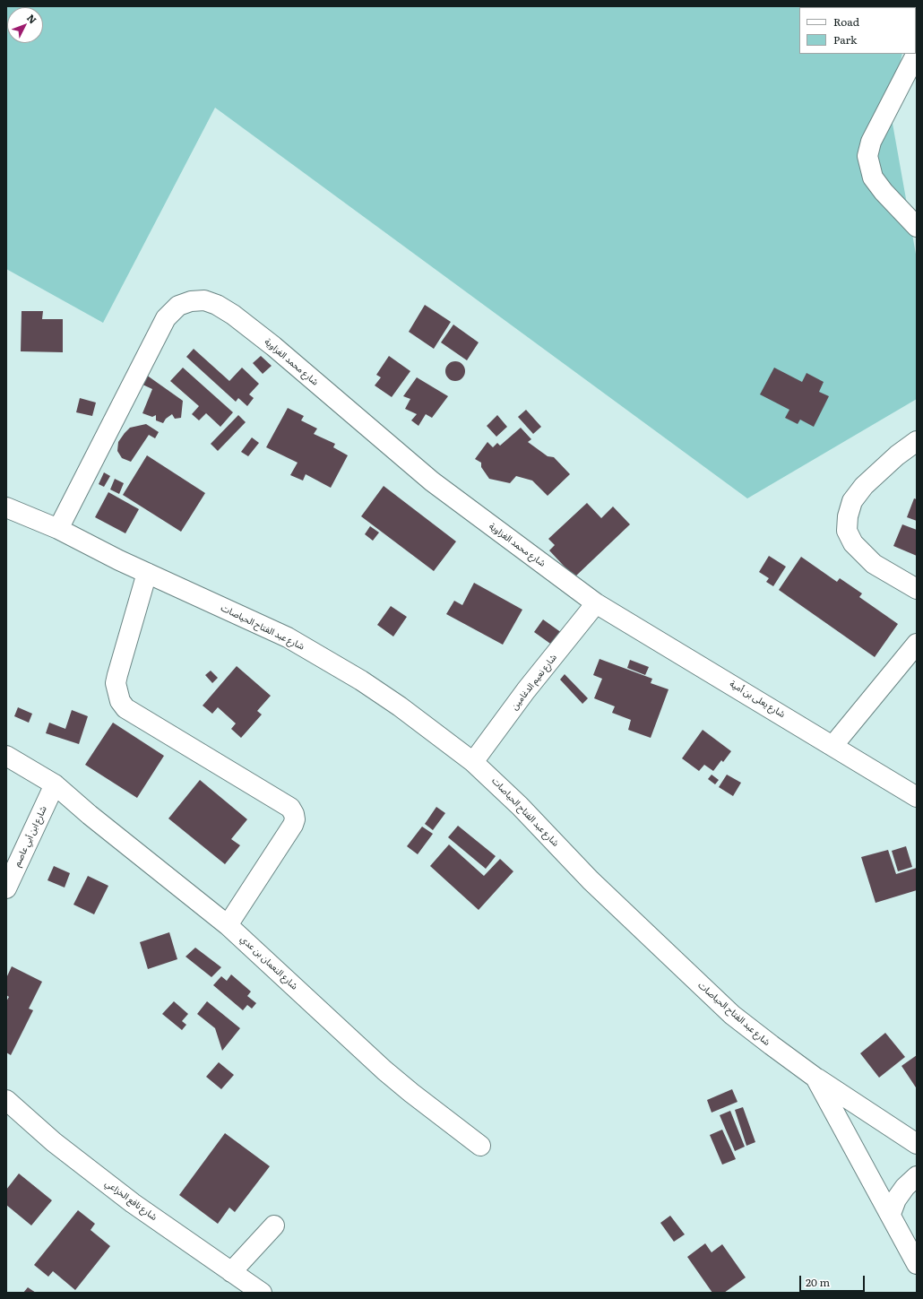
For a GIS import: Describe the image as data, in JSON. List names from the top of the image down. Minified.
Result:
{"streets":{"street":["شارع محمد الغزاوية","شارع عبد الفتاح الحياصات","شارع نعيم الدغامين","شارع يعلى بن أمية","شارع ابن أبي عاصم","شارع النعمان بن عدي","شارع نافع الخزاعي"]},"crossings":[["شارع محمد الغزاوية","شارع عبد الفتاح الحياصات"],["شارع محمد الغزاوية","شارع نعيم الدغامين"],["شارع محمد الغزاوية","شارع يعلى بن أمية"],["شارع عبد الفتاح الحياصات","شارع نعيم الدغامين"],["شارع نعيم الدغامين","شارع يعلى بن أمية"],["شارع ابن أبي عاصم","شارع النعمان بن عدي"]],"legend":["Road","Park"],"scale_bar":"20 m","north":"top right"}
